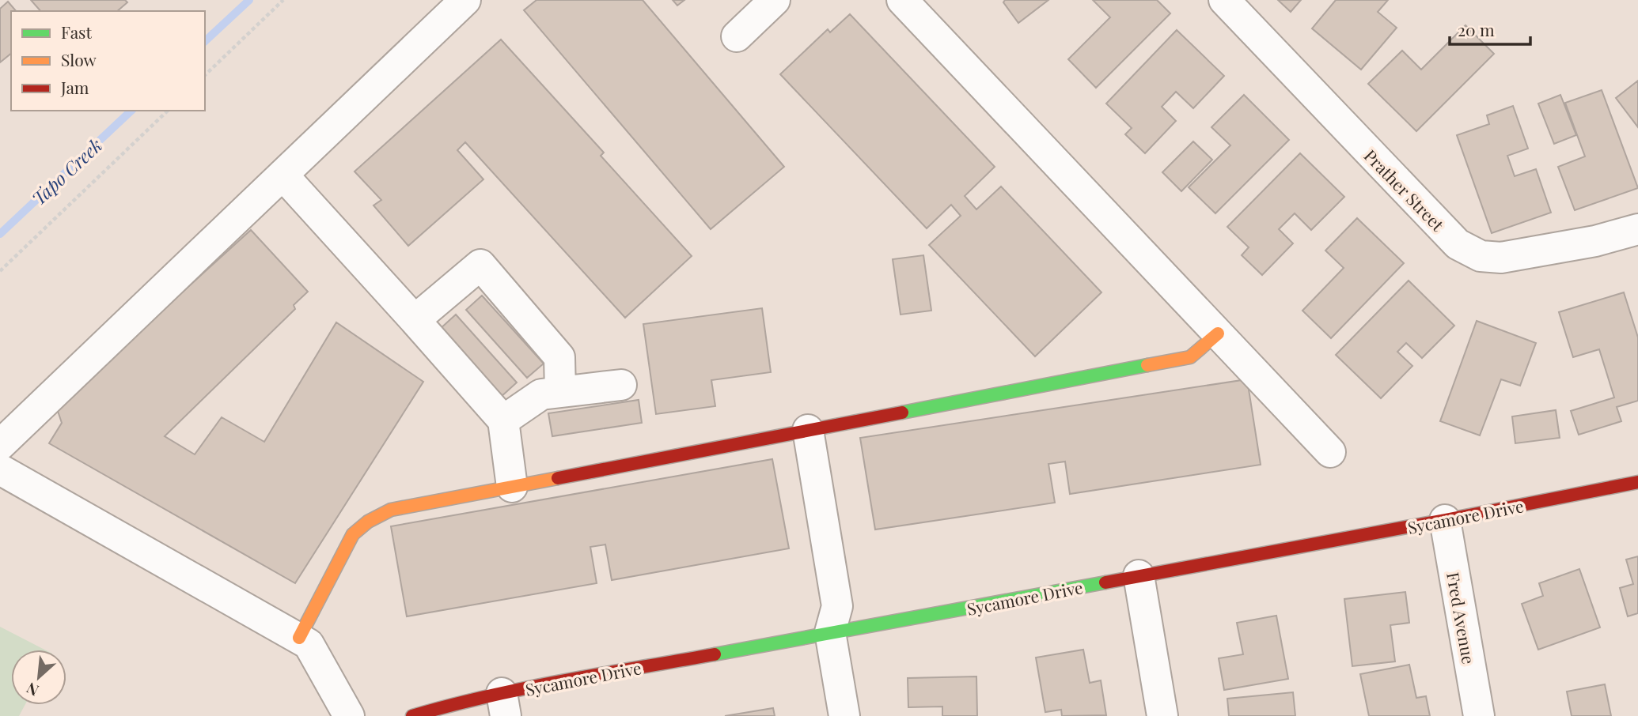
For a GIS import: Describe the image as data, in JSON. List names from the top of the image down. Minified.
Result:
{"streets":{"main road":["Sycamore Drive"],"street":["Prather Street","Fred Avenue"]},"crossings":[["Sycamore Drive","Fred Avenue"]],"water":["Tapo Creek"],"legend":["Fast","Slow","Jam"],"scale_bar":"20 m","north":"bottom left"}
